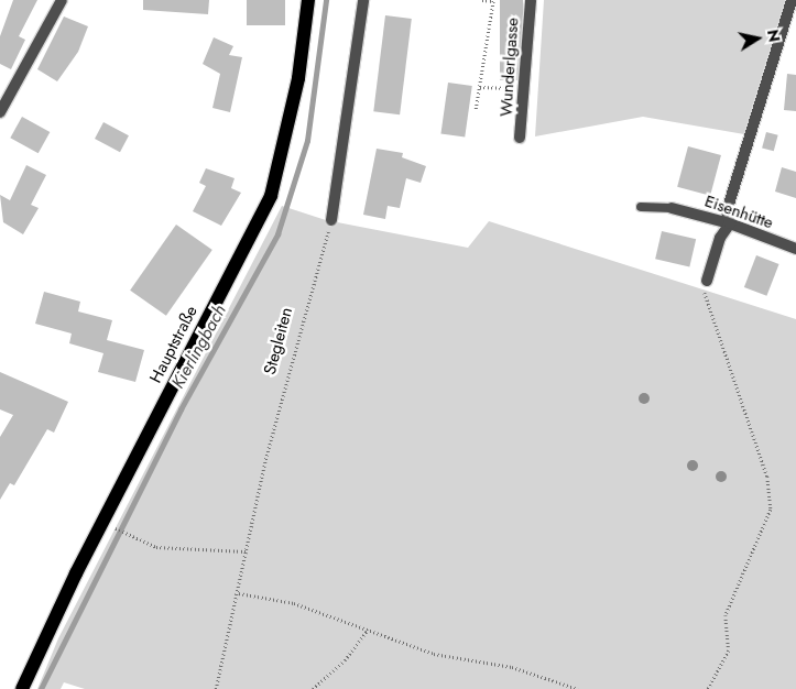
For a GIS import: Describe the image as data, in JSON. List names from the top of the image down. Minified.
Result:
{"streets":{"main road":["Hauptstraße"],"street":["Wunderlgasse","Eisenhütte"],"path":["Stegleiten"]},"water":["Kierlingbach"],"north":"right"}
